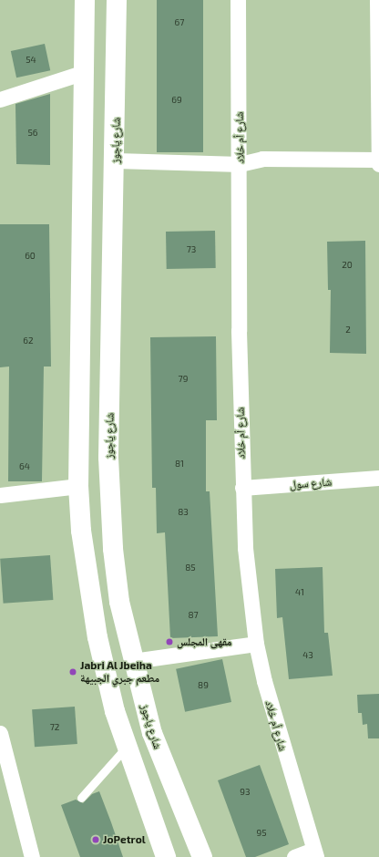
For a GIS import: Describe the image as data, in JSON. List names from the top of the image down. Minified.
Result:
{"streets":{"main road":["شارع ياجوز"],"street":["شارع أم خلاد","شارع سول"]},"crossings":[["شارع أم خلاد","شارع سول"]],"places":["مقهى المجلس","Jabri Al Jbeiha مطعم جبري الجبيهة","JoPetrol"],"house_numbers":["67","54","69","56","73","60","20","2","62","79","81","64","83","85","41","87","43","89","72","93","95"]}
